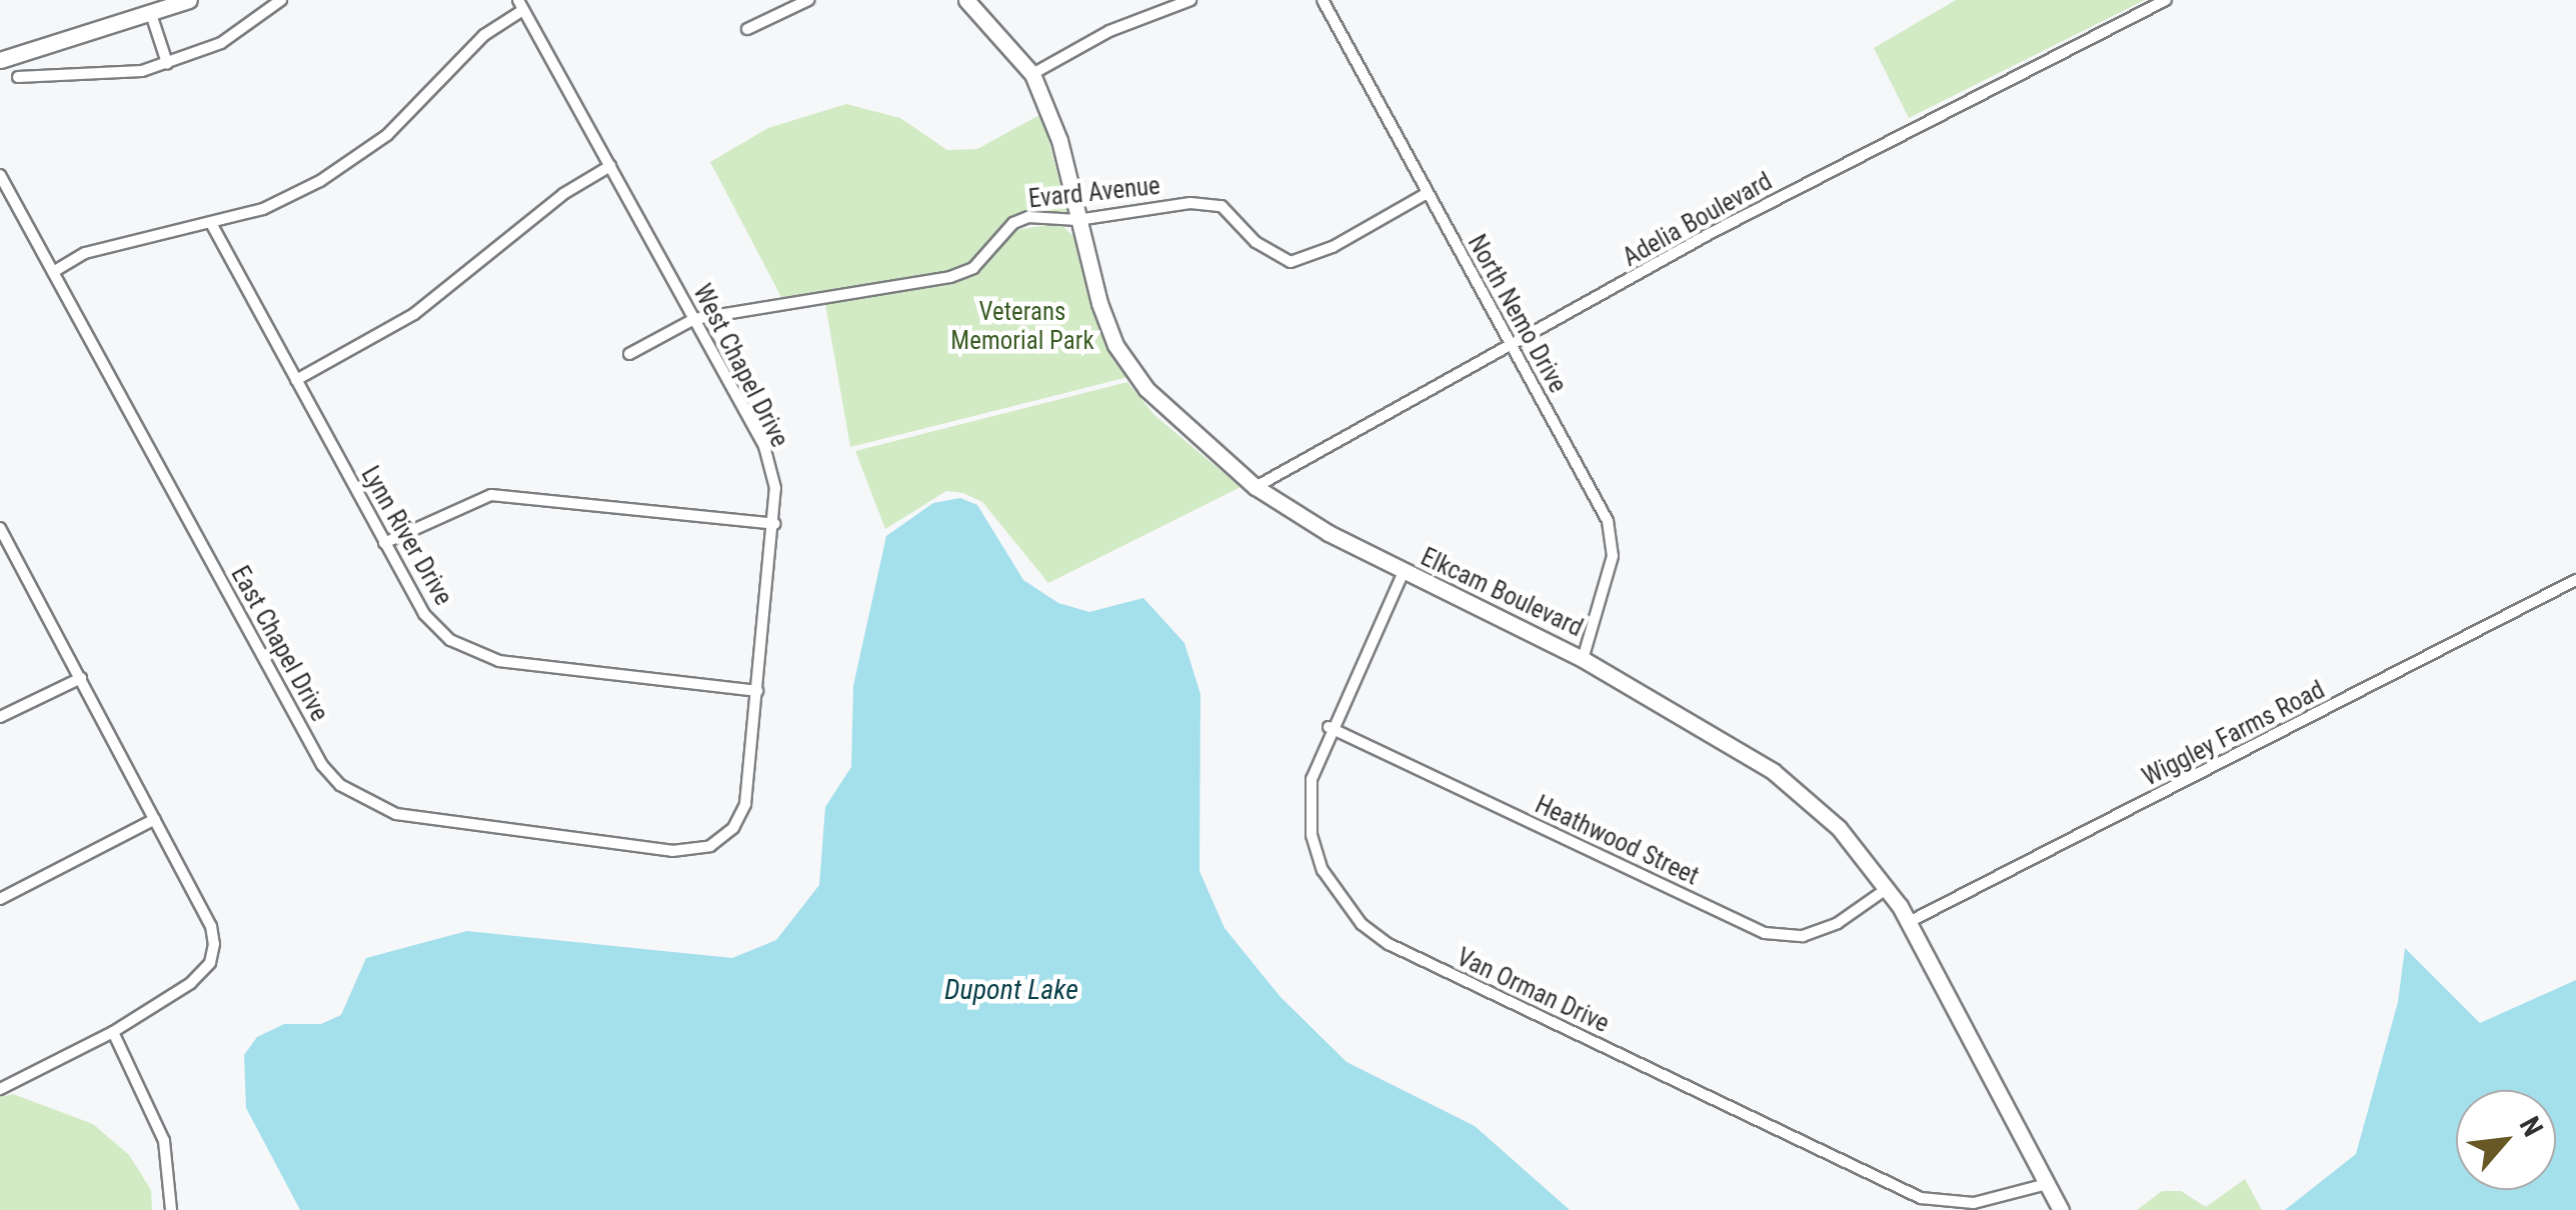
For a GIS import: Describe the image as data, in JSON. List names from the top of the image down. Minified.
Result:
{"streets":{"street":["Evard Avenue","Adelia Boulevard","North Nemo Drive","West Chapel Drive","Lynn River Drive","Elkcam Boulevard","East Chapel Drive","Wiggley Farms Road","Heathwood Street","Van Orman Drive"]},"crossings":[["Evard Avenue","North Nemo Drive"],["Evard Avenue","West Chapel Drive"],["Evard Avenue","Elkcam Boulevard"],["Adelia Boulevard","North Nemo Drive"],["Adelia Boulevard","Elkcam Boulevard"],["North Nemo Drive","Elkcam Boulevard"],["West Chapel Drive","Lynn River Drive"],["West Chapel Drive","East Chapel Drive"],["Elkcam Boulevard","Wiggley Farms Road"],["Elkcam Boulevard","Heathwood Street"],["Elkcam Boulevard","Van Orman Drive"],["Heathwood Street","Van Orman Drive"]],"water":["Dupont Lake"],"parks":["Veterans Memorial Park"],"north":"top right"}
